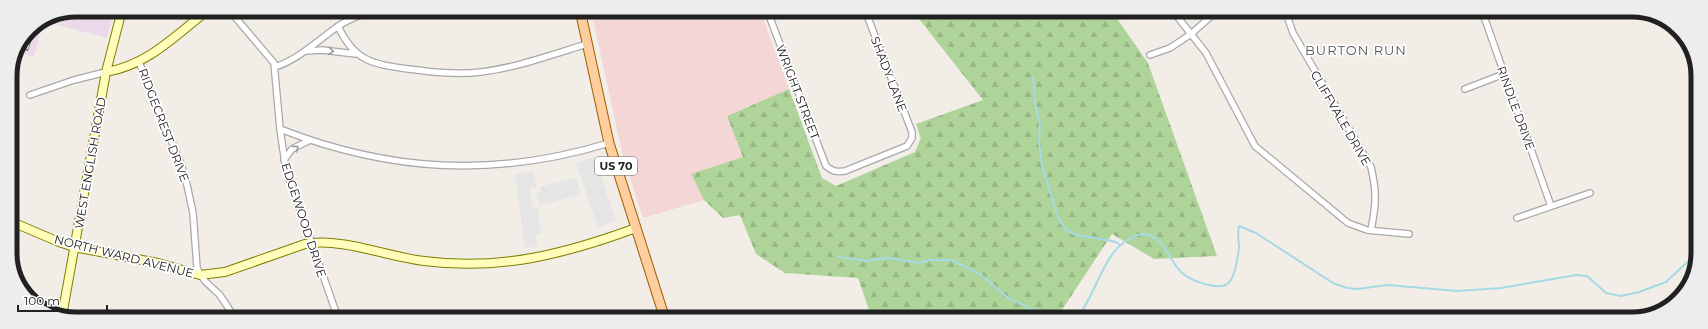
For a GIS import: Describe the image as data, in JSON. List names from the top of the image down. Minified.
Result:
{"streets":{"main road":["US 70"],"street":["SHADY LANE","WRIGHT STREET","RINDLE DRIVE","CLIFFVALE DRIVE","RIDGECREST DRIVE","WEST ENGLISH ROAD","EDGEWOOD DRIVE","NORTH WARD AVENUE"]},"crossings":[["SHADY LANE","WRIGHT STREET"],["RIDGECREST DRIVE","NORTH WARD AVENUE"],["WEST ENGLISH ROAD","NORTH WARD AVENUE"],["US 70","NORTH WARD AVENUE"],["EDGEWOOD DRIVE","NORTH WARD AVENUE"]],"districts":["BURTON RUN"],"scale_bar":"100 m"}
